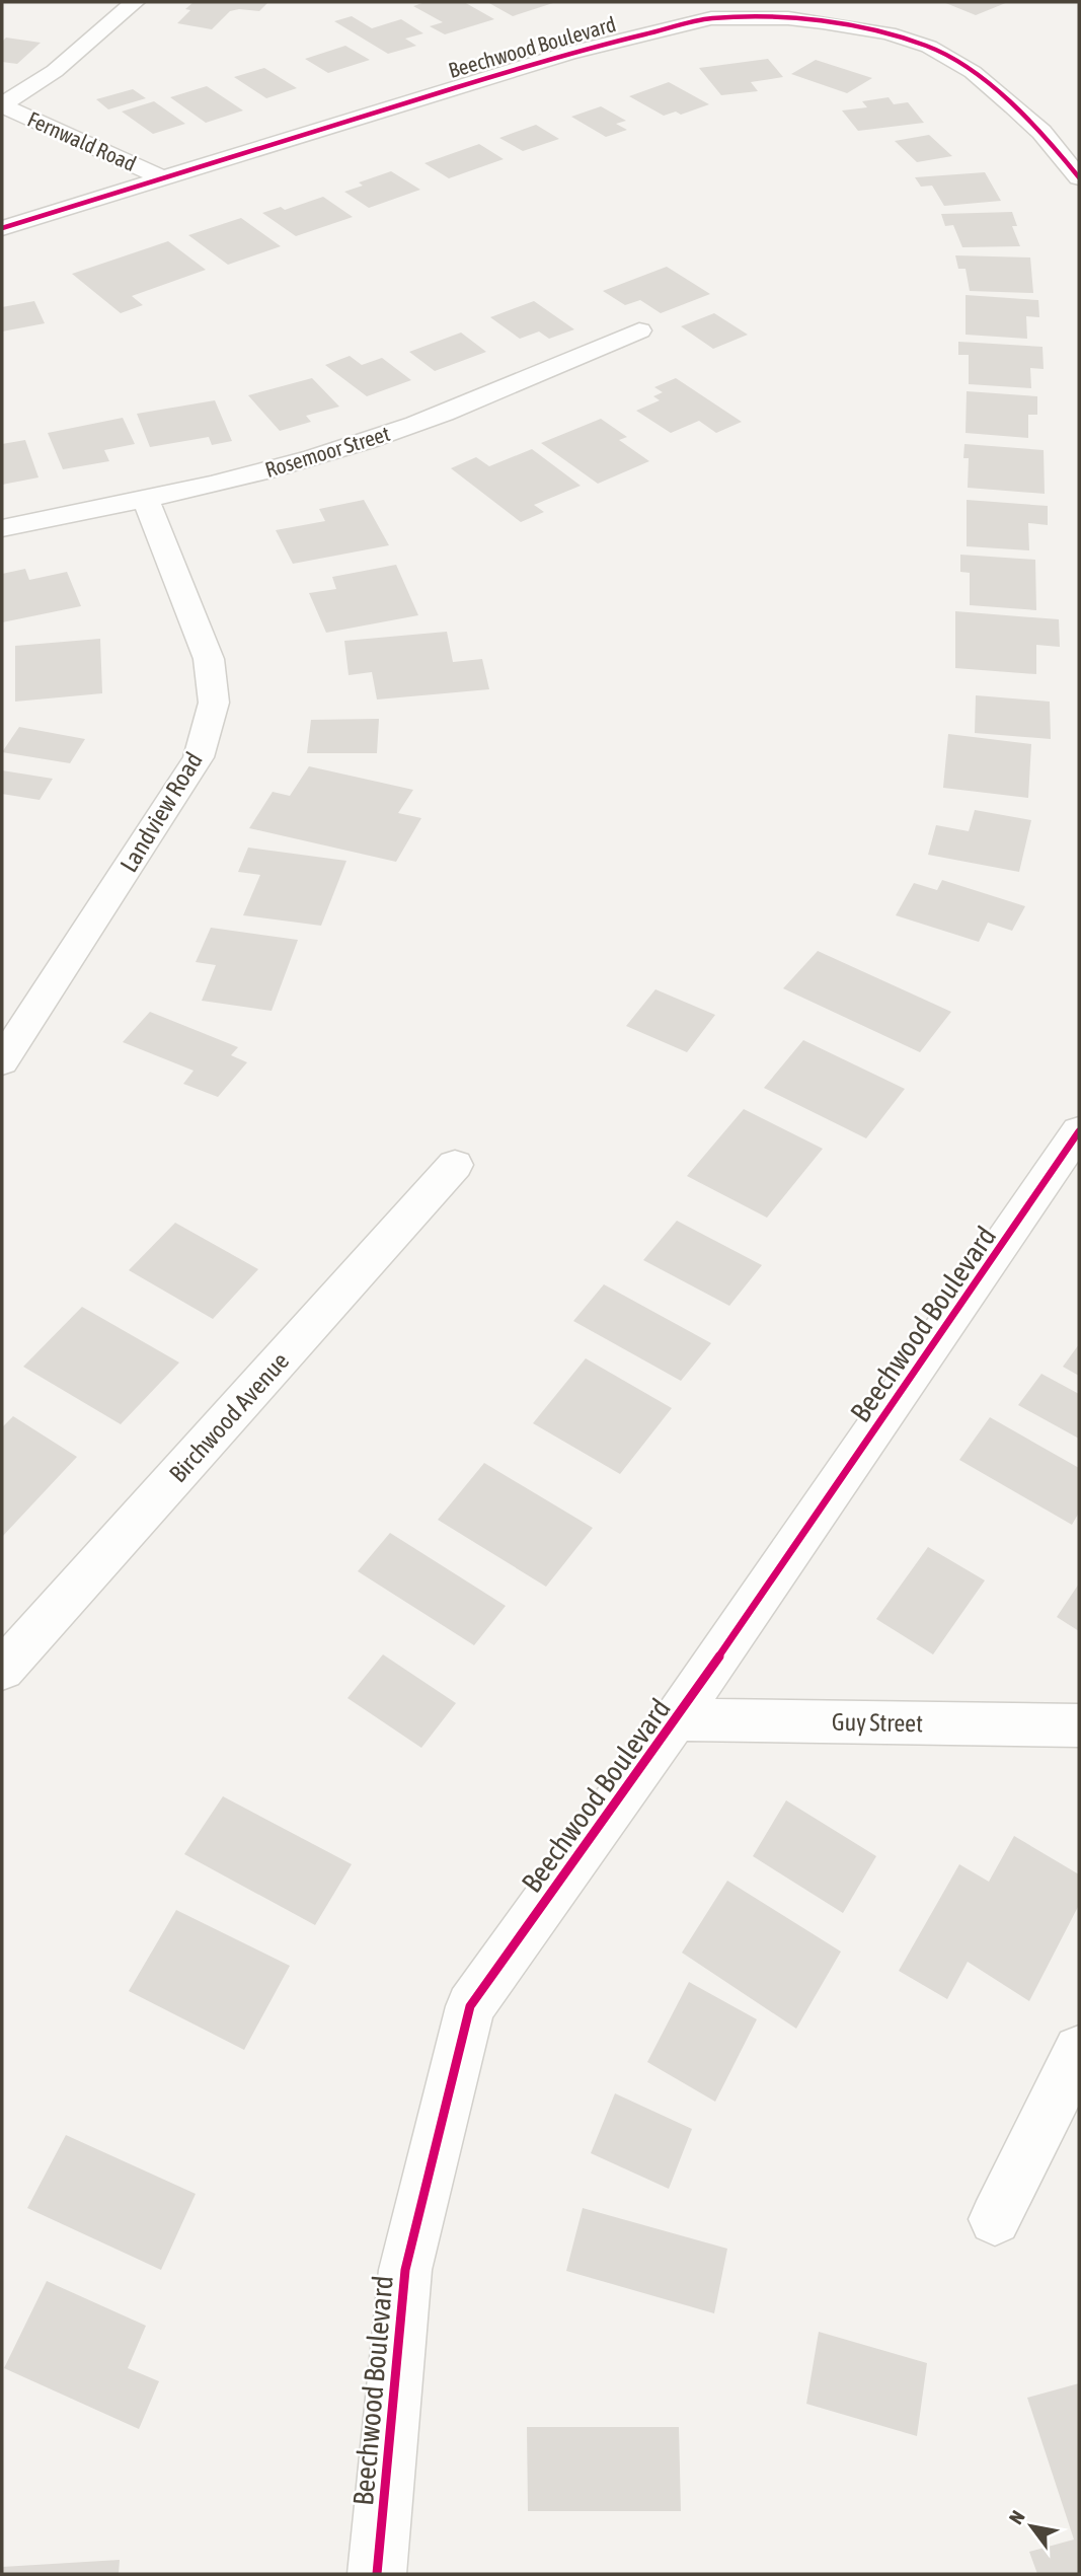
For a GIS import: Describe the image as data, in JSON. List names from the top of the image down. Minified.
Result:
{"streets":{"street":["Beechwood Boulevard","Fernwald Road","Rosemoor Street","Landview Road","Birchwood Avenue","Guy Street"]},"crossings":[["Beechwood Boulevard","Fernwald Road"],["Beechwood Boulevard","Guy Street"],["Rosemoor Street","Landview Road"]],"north":"top left"}
